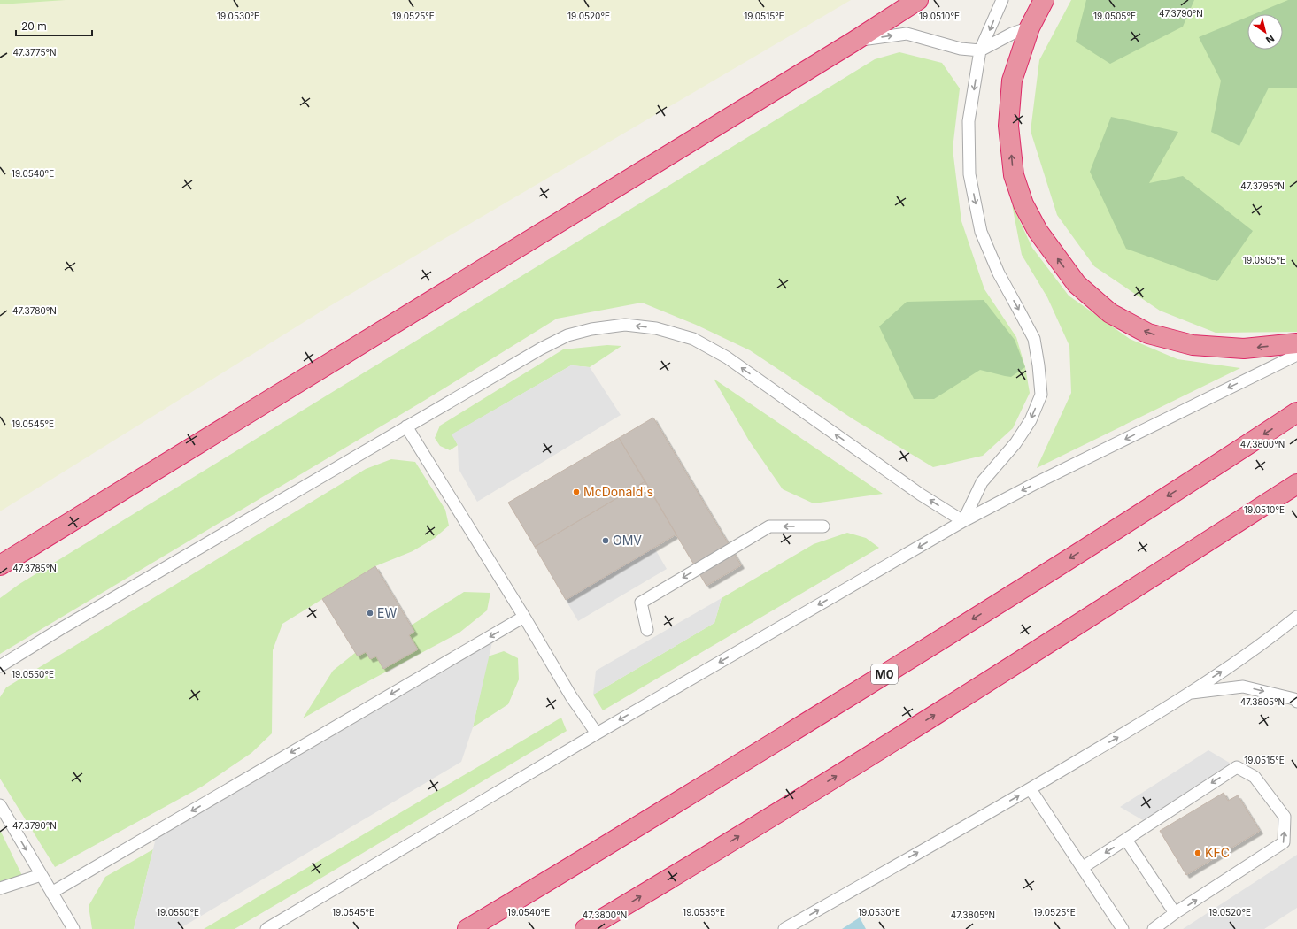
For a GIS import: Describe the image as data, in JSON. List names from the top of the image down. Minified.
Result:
{"streets":{"highway":["M0"]},"places":["McDonald's","OMV","EW","KFC"],"scale_bar":"20 m","north":"bottom right","coordinates":["47.3790°N","19.0530°E","19.0525°E","19.0520°E","19.0515°E","19.0510°E","19.0505°E","47.3775°N","19.0540°E","47.3795°N","47.3780°N","19.0545°E","47.3800°N","47.3785°N","19.0550°E","47.3805°N","19.0535°E"]}
